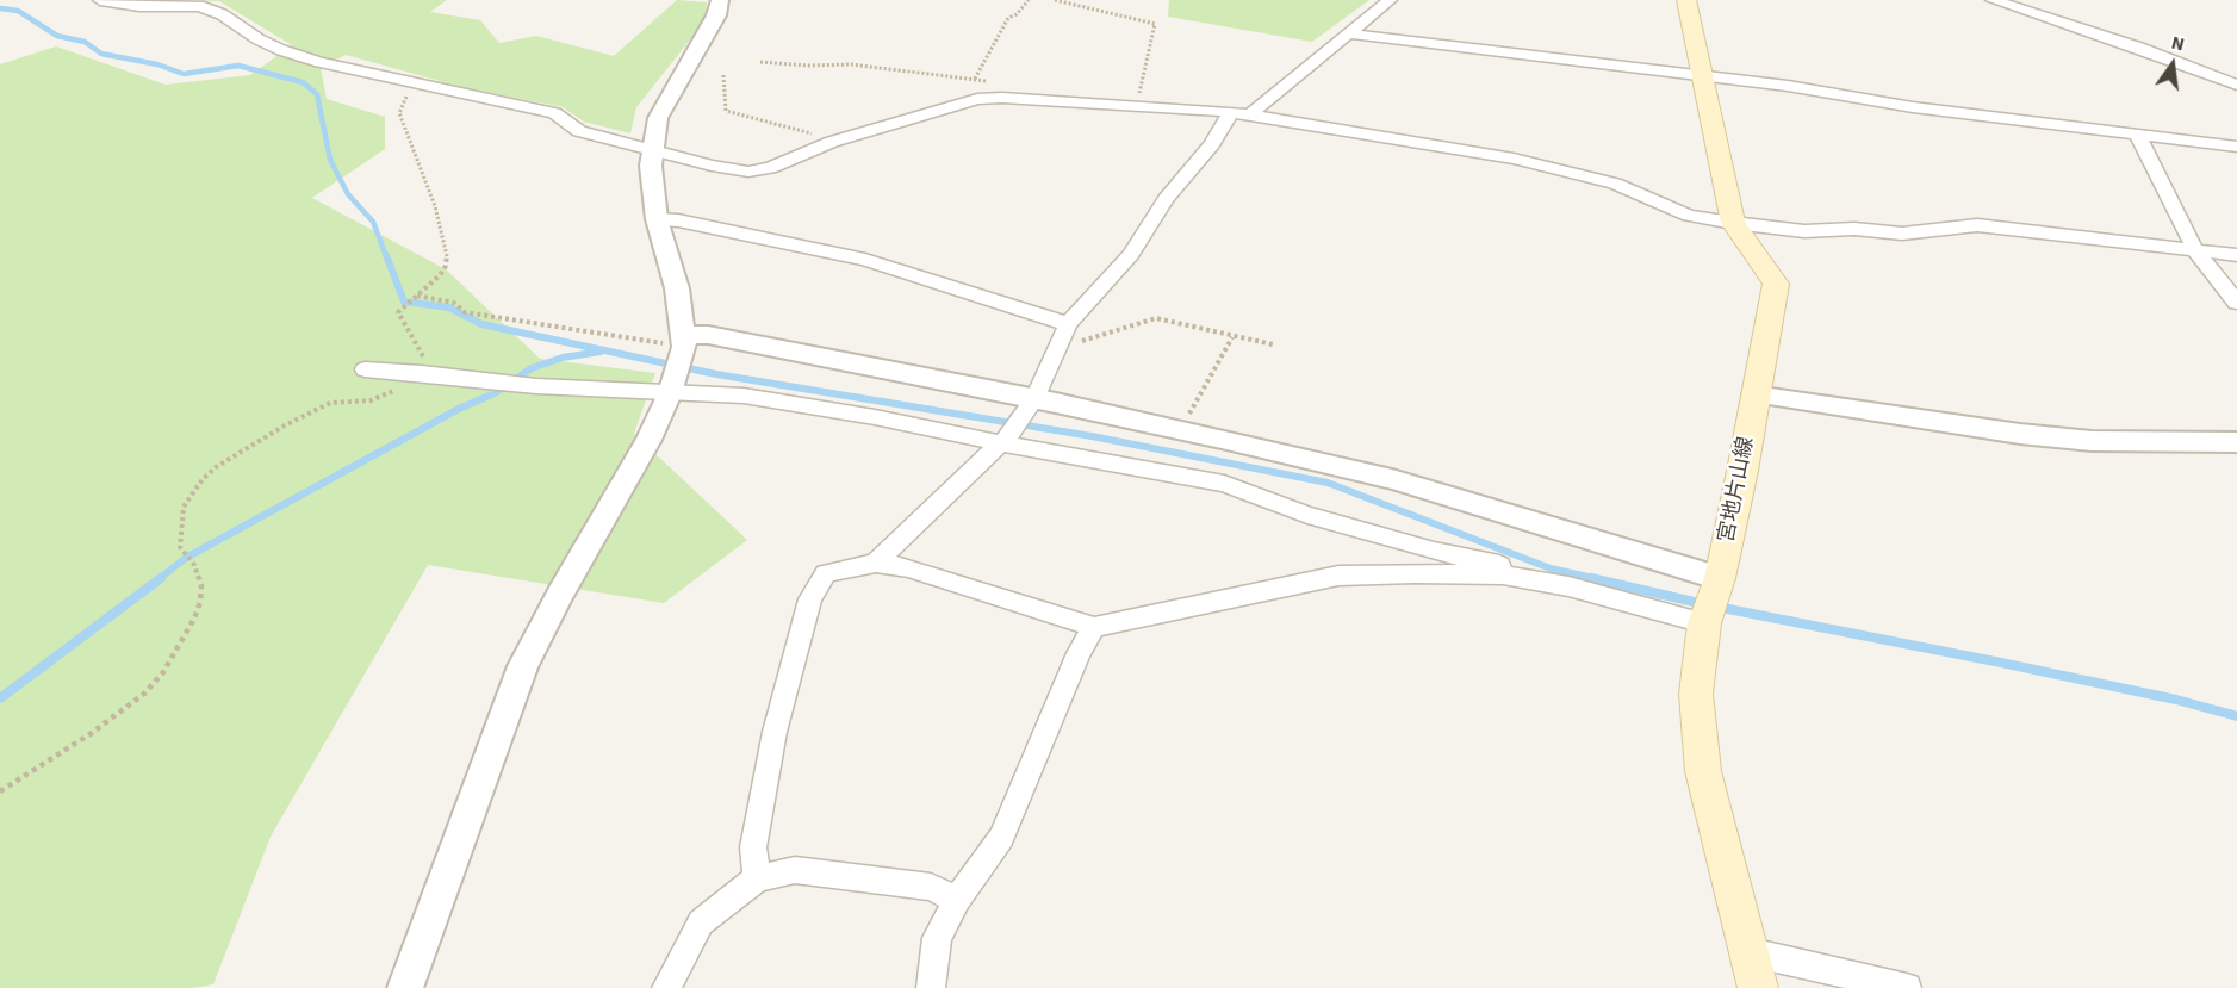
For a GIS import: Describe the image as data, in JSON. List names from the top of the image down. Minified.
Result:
{"streets":{"main road":["宮地片山線"]},"north":"top"}
